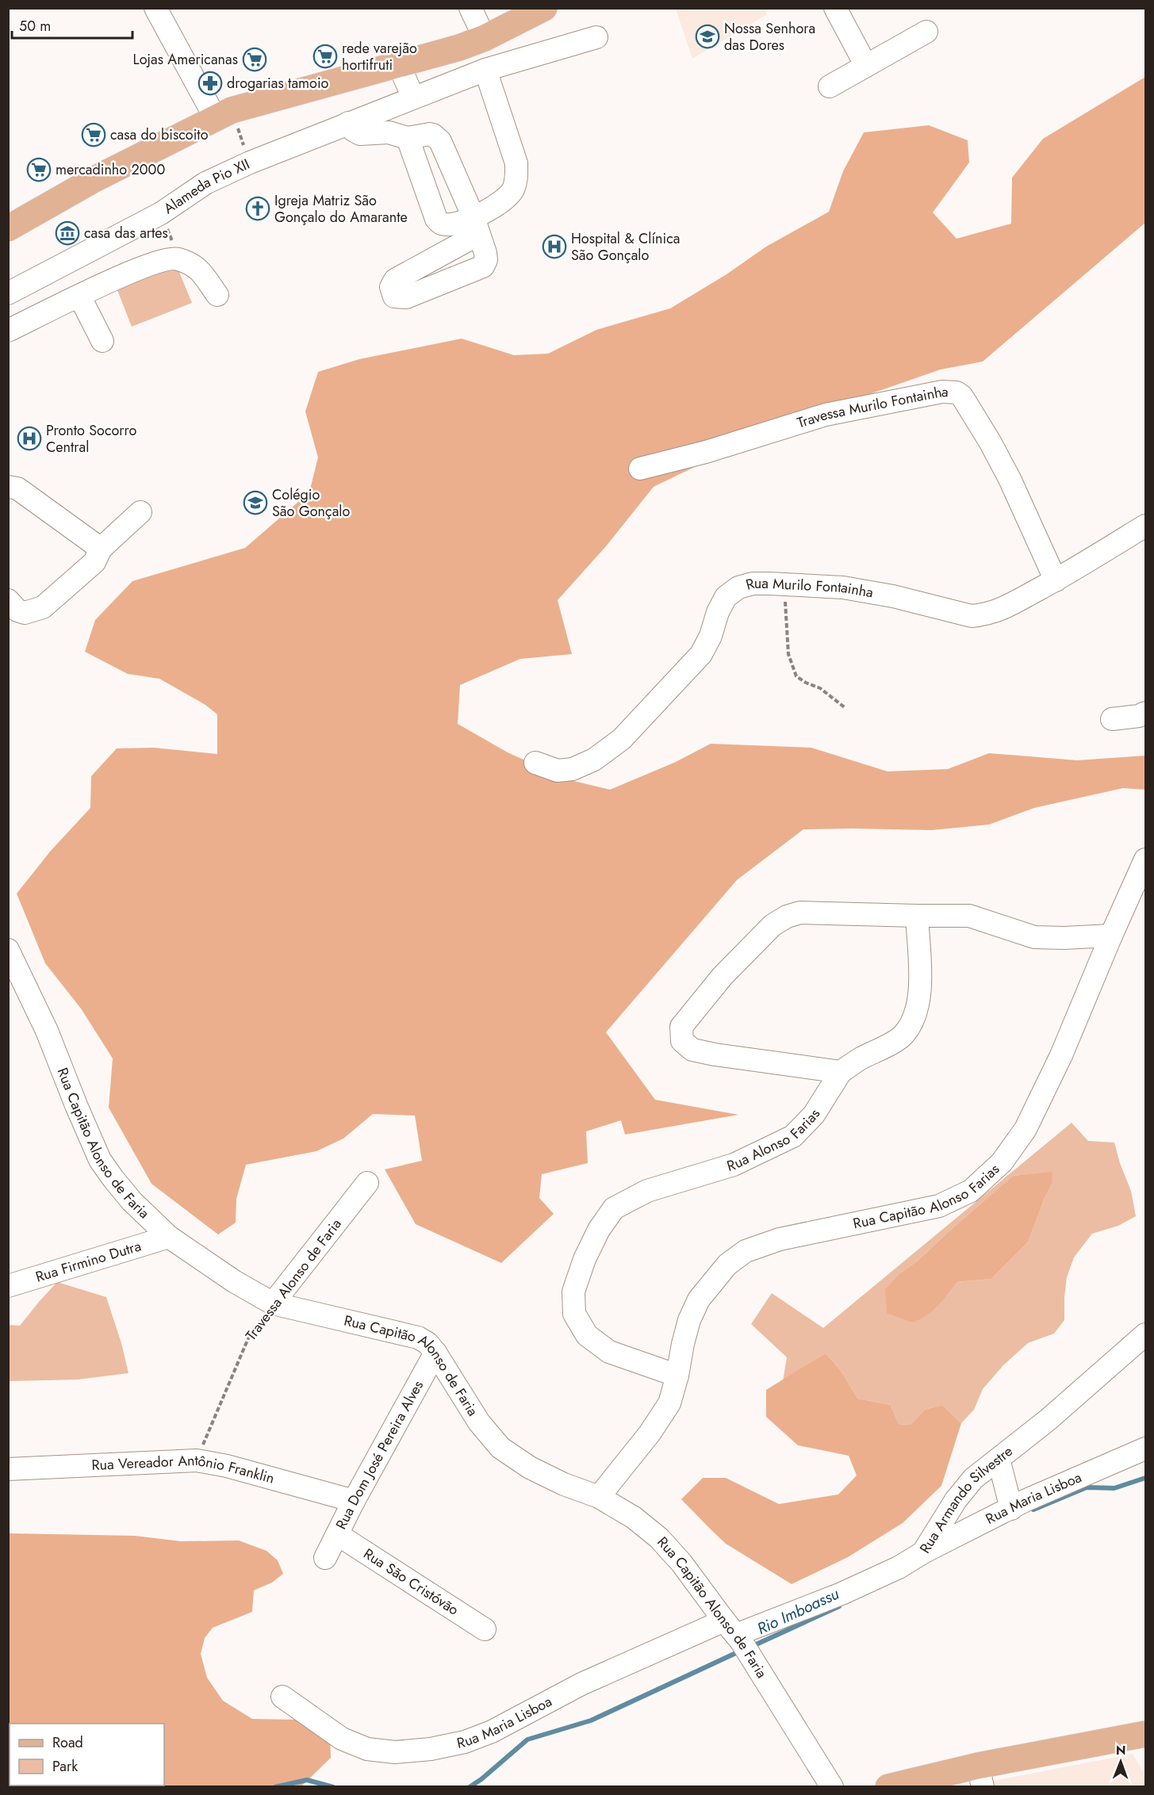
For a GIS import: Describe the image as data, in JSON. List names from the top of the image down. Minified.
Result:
{"streets":{"street":["Alameda Pio XII","Travessa Murilo Fontainha","Rua Murilo Fontainha","Rua Alonso Farias","Rua Capitão Alonso de Faria","Rua Capitão Alonso Farias","Rua Firmino Dutra","Travessa Alonso de Faria","Rua Dom José Pereira Alves","Rua Vereador Antônio Franklin","Rua Maria Lisboa","Rua Armando Silvestre","Rua São Cristóvão"]},"crossings":[["Travessa Murilo Fontainha","Rua Murilo Fontainha"],["Rua Alonso Farias","Rua Capitão Alonso Farias"],["Rua Capitão Alonso de Faria","Rua Firmino Dutra"],["Rua Capitão Alonso de Faria","Travessa Alonso de Faria"],["Rua Capitão Alonso de Faria","Rua Dom José Pereira Alves"],["Rua Capitão Alonso de Faria","Rua Maria Lisboa"],["Rua Capitão Alonso de Faria","Rua Armando Silvestre"],["Travessa Alonso de Faria","Rua Vereador Antônio Franklin"],["Rua Dom José Pereira Alves","Rua Vereador Antônio Franklin"],["Rua Dom José Pereira Alves","Rua São Cristóvão"],["Rua Maria Lisboa","Rua Armando Silvestre"]],"water":["Rio Imboassu"],"places":{"school or university":["Nossa Senhora das Dores","Colégio São Gonçalo"],"supermarket":["rede varejão hortifruti","Lojas Americanas","casa do biscoito","mercadinho 2000"],"pharmacy":["drogarias tamoio"],"church":["Igreja Matriz São Gonçalo do Amarante"],"museum":["casa das artes"],"hospital":["Hospital & Clínica São Gonçalo","Pronto Socorro Central"]},"legend":["Road","Park"],"scale_bar":"50 m","north":"top"}
